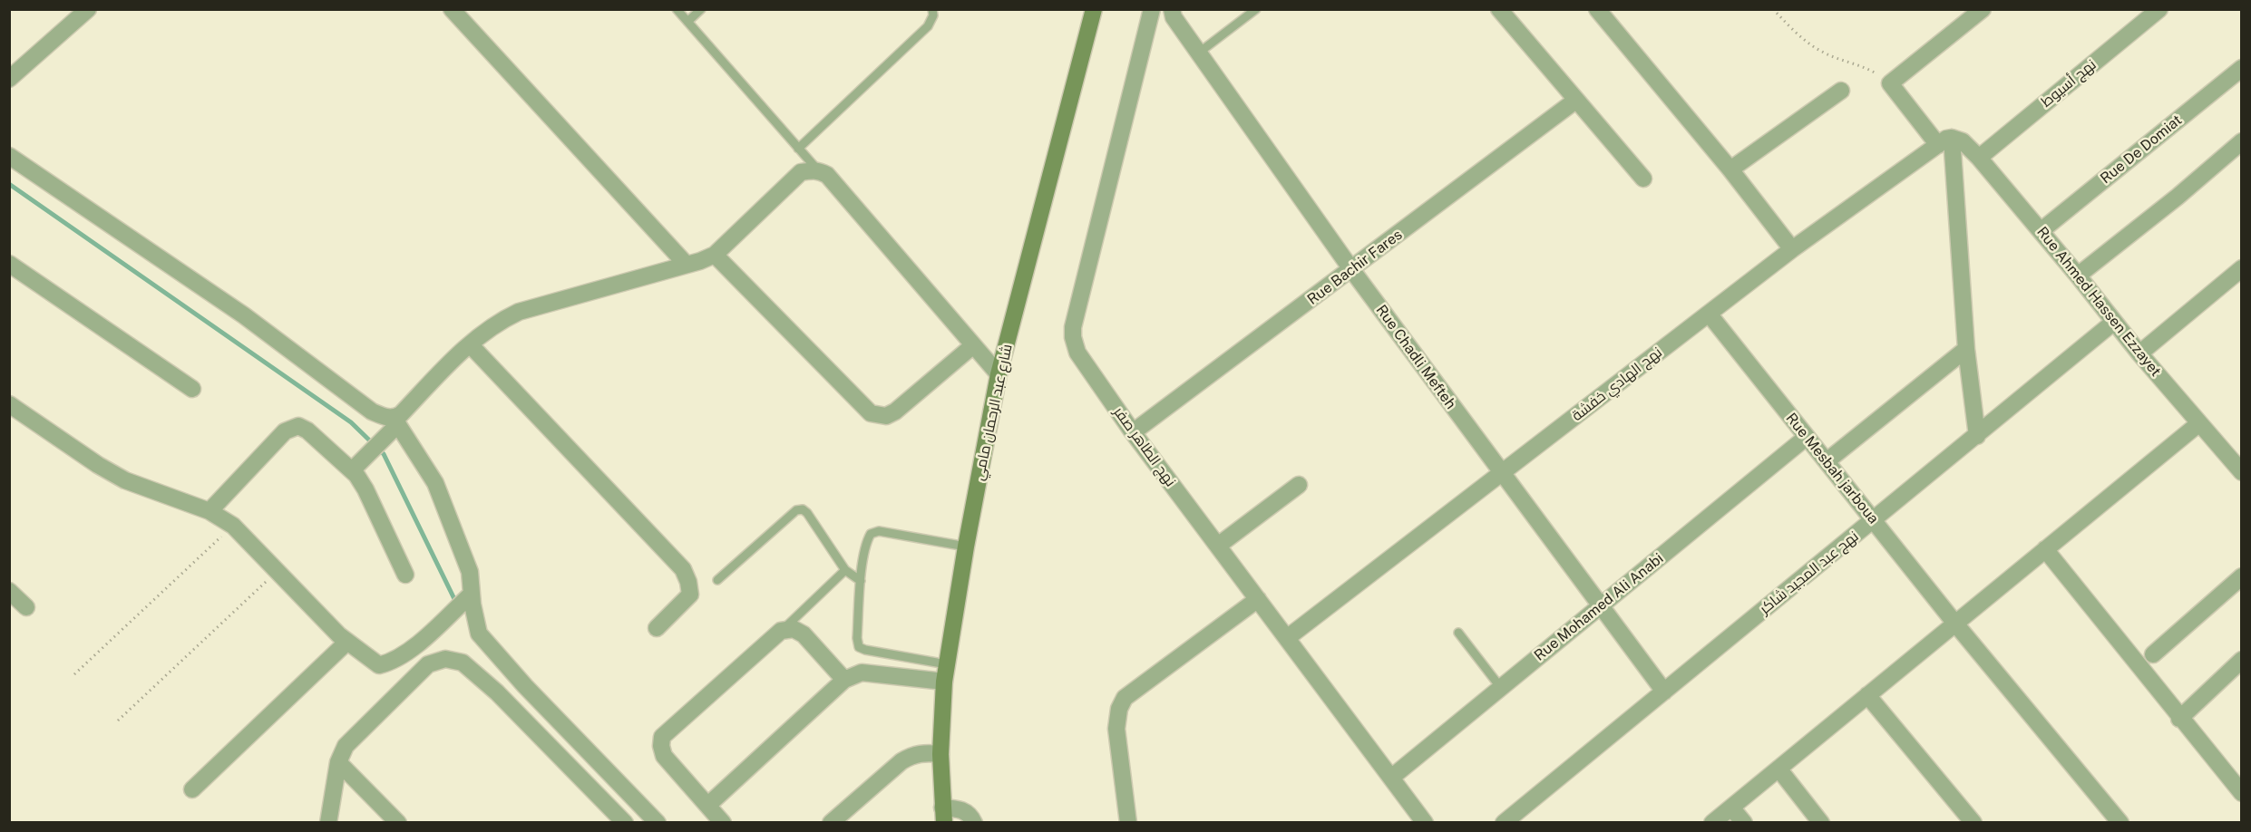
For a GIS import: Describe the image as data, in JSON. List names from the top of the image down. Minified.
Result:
{"streets":{"street":["نهج أسيوط","Rue De Domiat","Rue Bachir Fares","Rue Ahmed Hassen Ezzayet","Rue Chadli Mefteh","نهج الهادي خفشة","شارع عبد الرحمان مامي","نهج الطاهر صفر","Rue Mesbah jarboua","نهج عبد المجيد شاكر","Rue Mohamed Ali Anabi"]},"crossings":[["نهج أسيوط","Rue Ahmed Hassen Ezzayet"],["Rue De Domiat","Rue Ahmed Hassen Ezzayet"],["Rue Bachir Fares","Rue Chadli Mefteh"],["Rue Bachir Fares","نهج الطاهر صفر"],["Rue Ahmed Hassen Ezzayet","نهج الهادي خفشة"],["Rue Ahmed Hassen Ezzayet","نهج عبد المجيد شاكر"],["Rue Chadli Mefteh","نهج الهادي خفشة"],["Rue Chadli Mefteh","نهج عبد المجيد شاكر"],["Rue Chadli Mefteh","Rue Mohamed Ali Anabi"],["نهج الهادي خفشة","نهج الطاهر صفر"],["نهج الهادي خفشة","Rue Mesbah jarboua"],["نهج الطاهر صفر","Rue Mohamed Ali Anabi"],["Rue Mesbah jarboua","نهج عبد المجيد شاكر"],["Rue Mesbah jarboua","Rue Mohamed Ali Anabi"]]}
